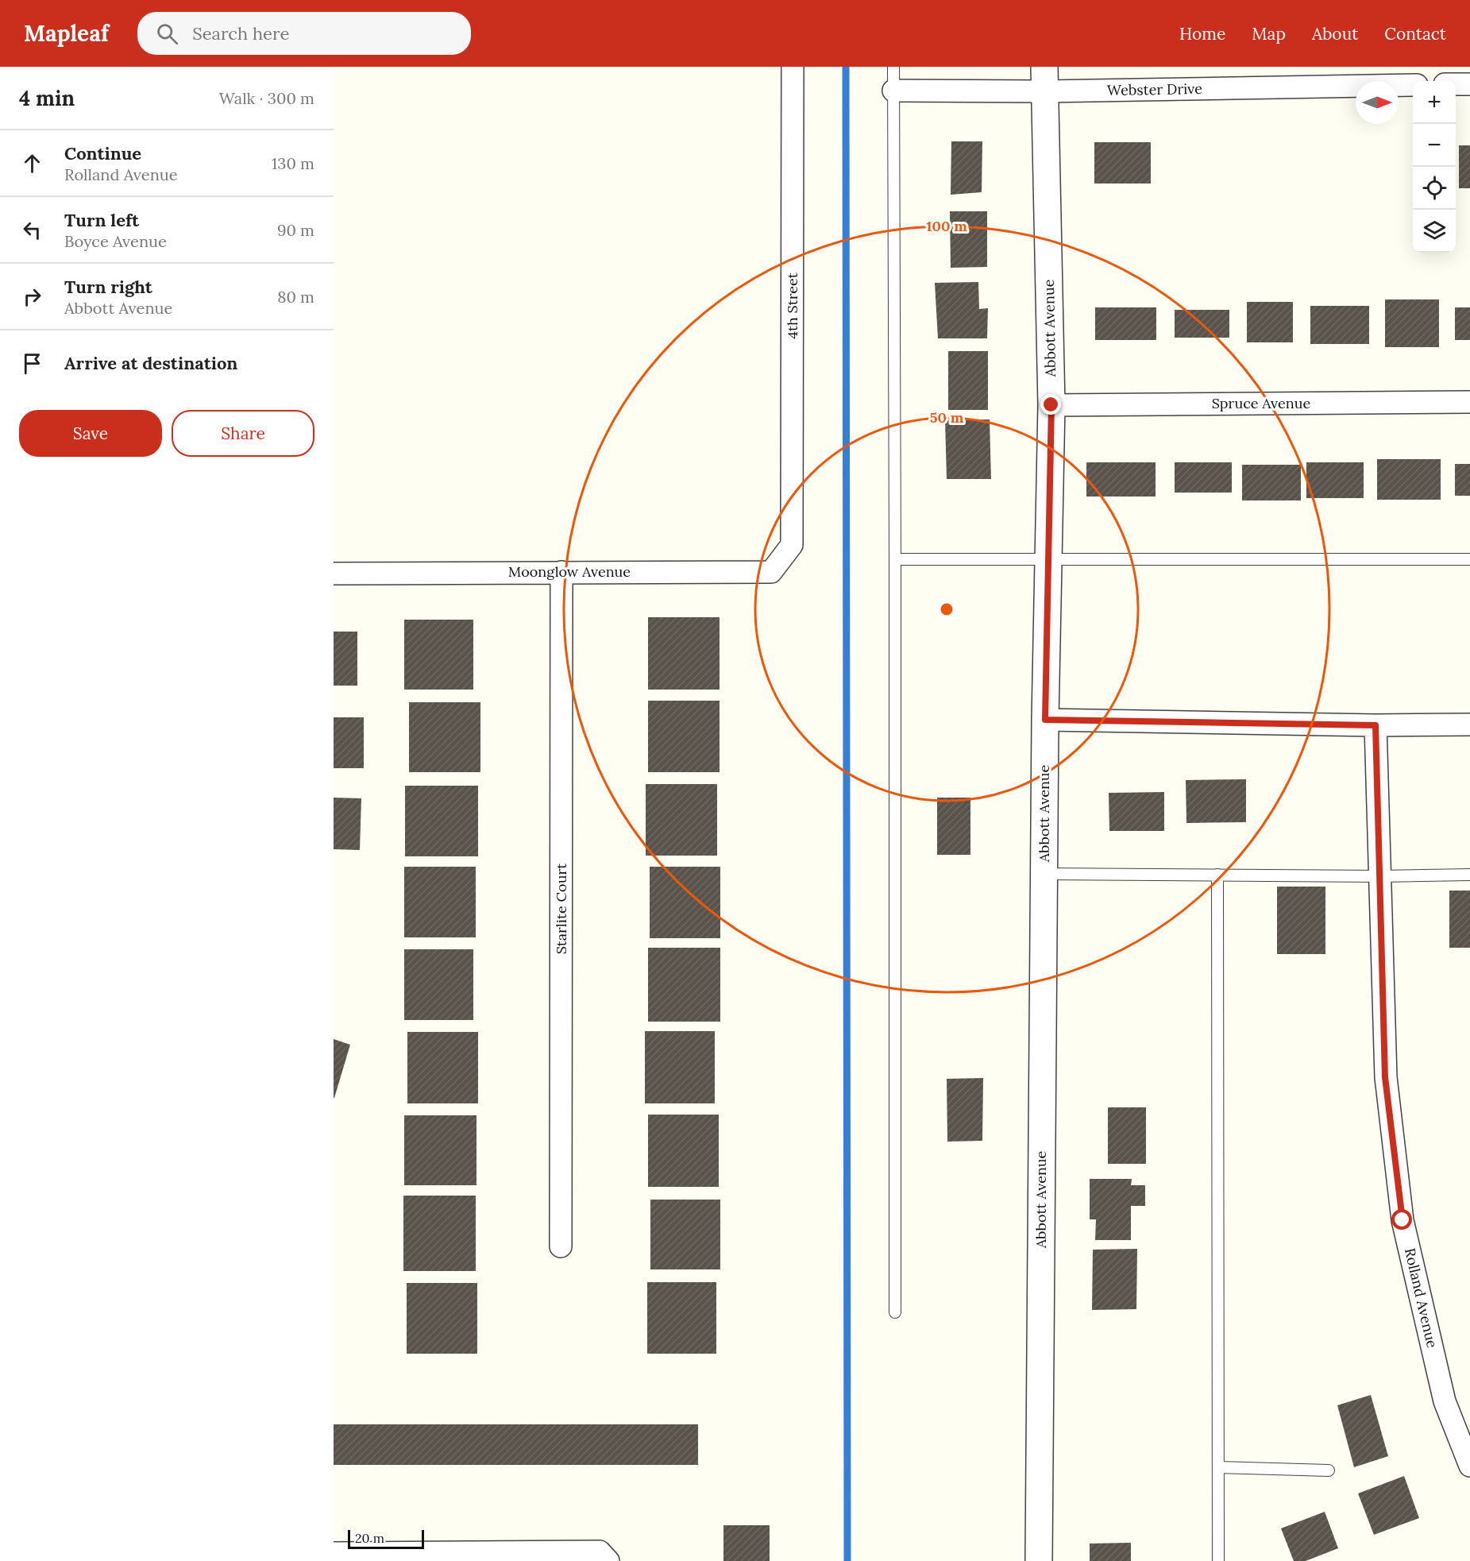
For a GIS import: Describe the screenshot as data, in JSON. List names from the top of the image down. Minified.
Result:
{"streets":{"street":["Webster Drive","4th Street","Abbott Avenue","Spruce Avenue","Moonglow Avenue","Starlite Court","Rolland Avenue"]},"crossings":[["Webster Drive","Abbott Avenue"],["4th Street","Moonglow Avenue"],["Abbott Avenue","Spruce Avenue"],["Moonglow Avenue","Starlite Court"]],"scale_bar":"20 m","north":"right","page":{"header":"Mapleaf","search":"Search here","nav":["Home","Map","About","Contact"],"heading":["4 min","Walk · 300 m"],"map_buttons":["+","−"],"list":[["Continue","Rolland Avenue","130 m"],["Turn left","Boyce Avenue","90 m"],["Turn right","Abbott Avenue","80 m"],"Arrive at destination"],"buttons":["Save","Share"],"scale":"20 m"},"rings":["100 m","50 m"]}
